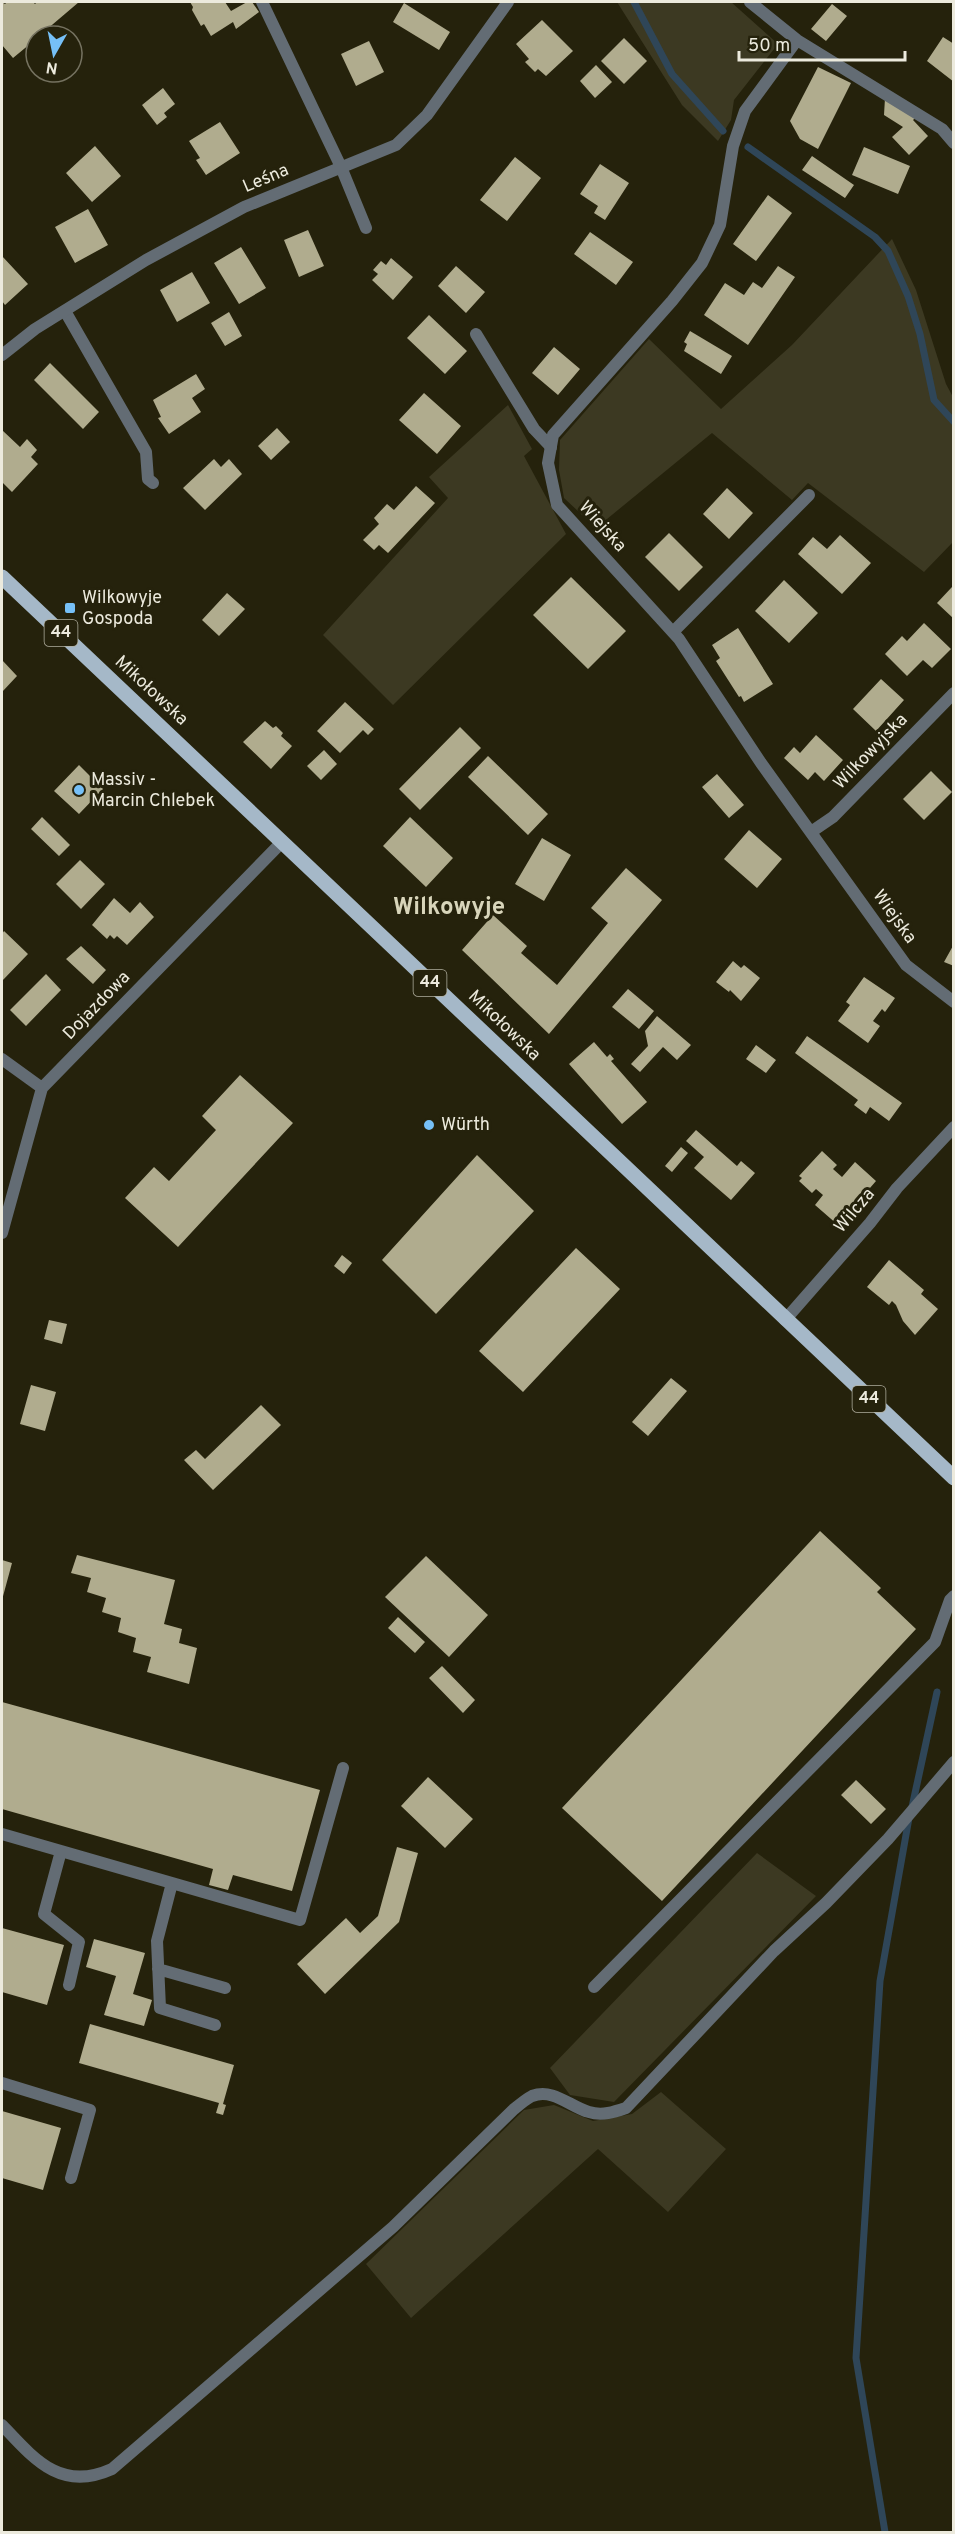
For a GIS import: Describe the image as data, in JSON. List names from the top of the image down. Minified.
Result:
{"streets":{"main road":["44","Mikołowska"],"street":["Leśna","Wiejska","Wilkowyjska","Dojazdowa","Wilcza"]},"crossings":[["Wiejska","Wilkowyjska"],["Mikołowska","Dojazdowa"],["Mikołowska","Wilcza"]],"districts":["Wilkowyje"],"places":{"transit":["Wilkowyje Gospoda"],"other":["Massiv - Marcin Chlebek","Würth"]},"scale_bar":"50 m","north":"bottom"}
